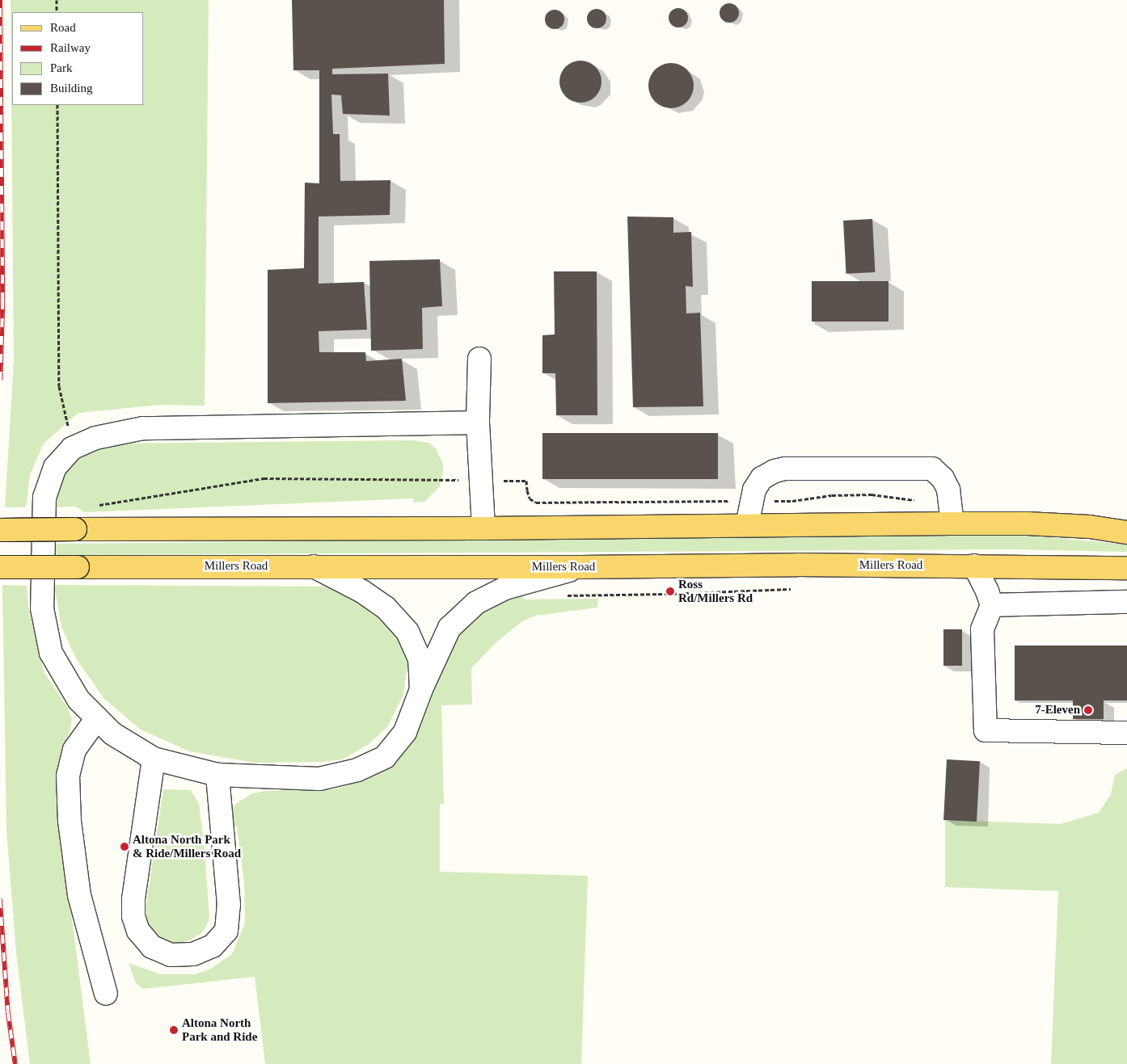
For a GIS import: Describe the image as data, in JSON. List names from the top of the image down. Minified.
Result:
{"streets":{"main road":["Millers Road"]},"places":["Ross Rd/Millers Rd","7-Eleven","Altona North Park & Ride/Millers Road","Altona North Park and Ride"],"legend":["Road","Railway","Park","Building"]}
